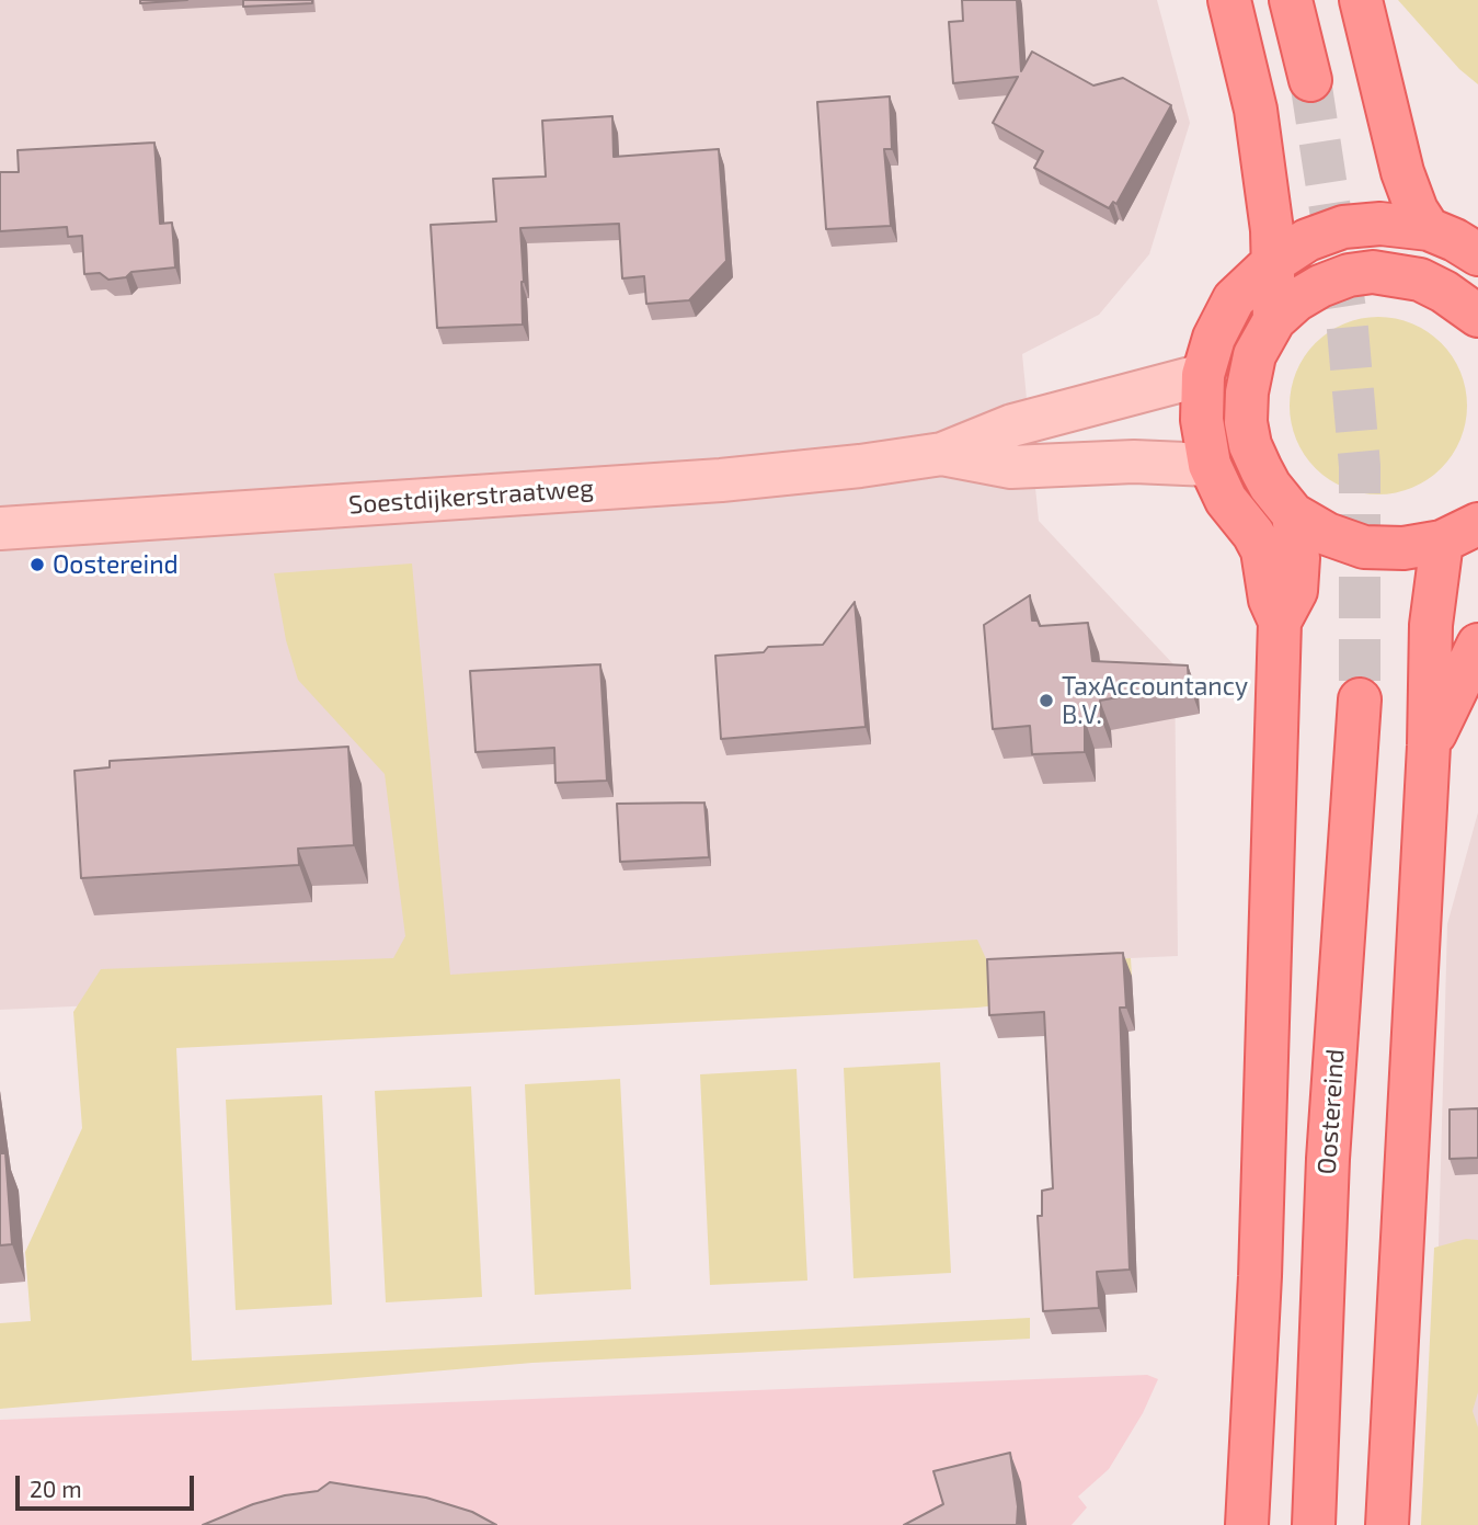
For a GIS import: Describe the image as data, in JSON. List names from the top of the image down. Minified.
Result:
{"streets":{"main road":["Soestdijkerstraatweg","Oostereind"]},"places":["Oostereind","TaxAccountancy B.V."],"scale_bar":"20 m"}
